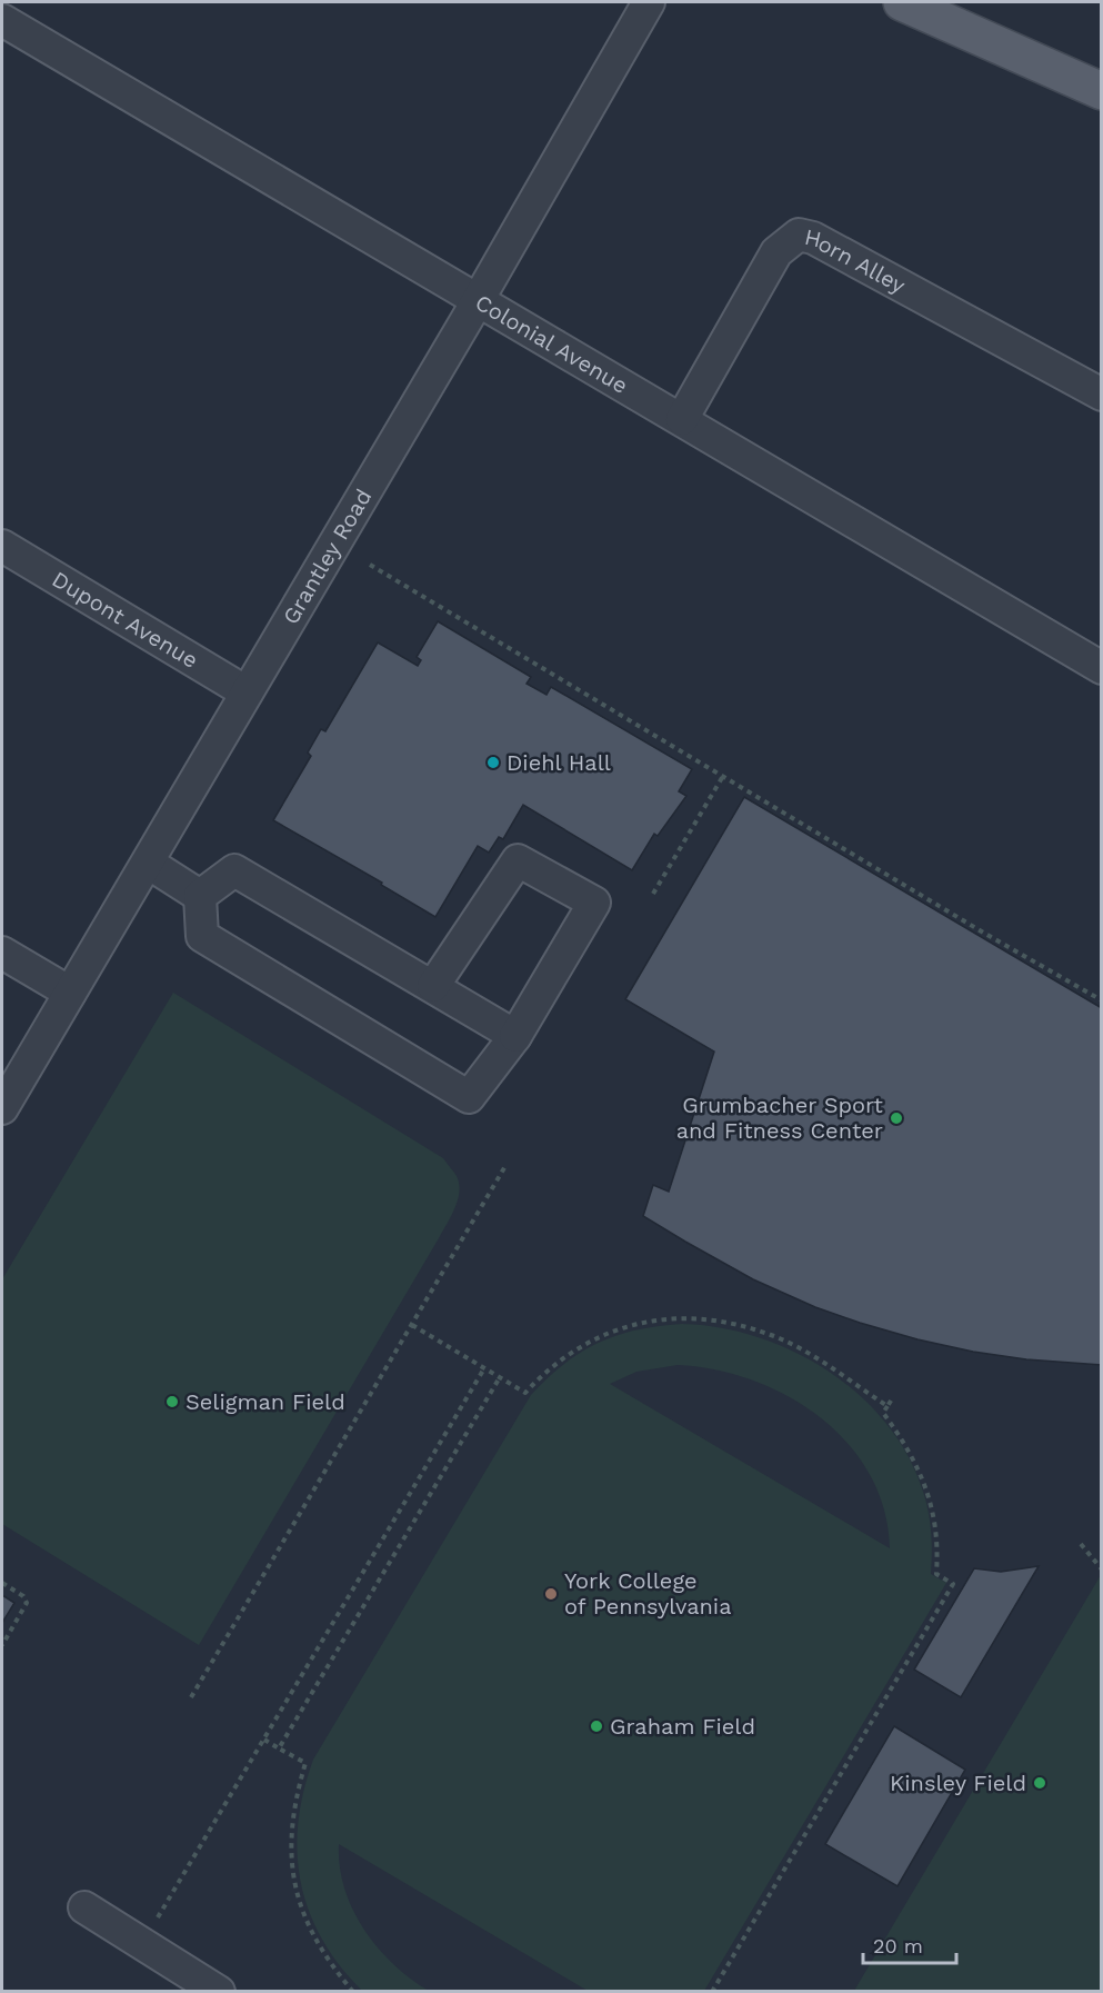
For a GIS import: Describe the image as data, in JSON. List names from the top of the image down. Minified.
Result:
{"streets":{"street":["Horn Alley","Colonial Avenue","Grantley Road","Dupont Avenue"]},"crossings":[["Horn Alley","Colonial Avenue"],["Colonial Avenue","Grantley Road"],["Grantley Road","Dupont Avenue"]],"places":["Diehl Hall","Grumbacher Sport and Fitness Center","Seligman Field","York College of Pennsylvania","Graham Field","Kinsley Field"],"scale_bar":"20 m"}
